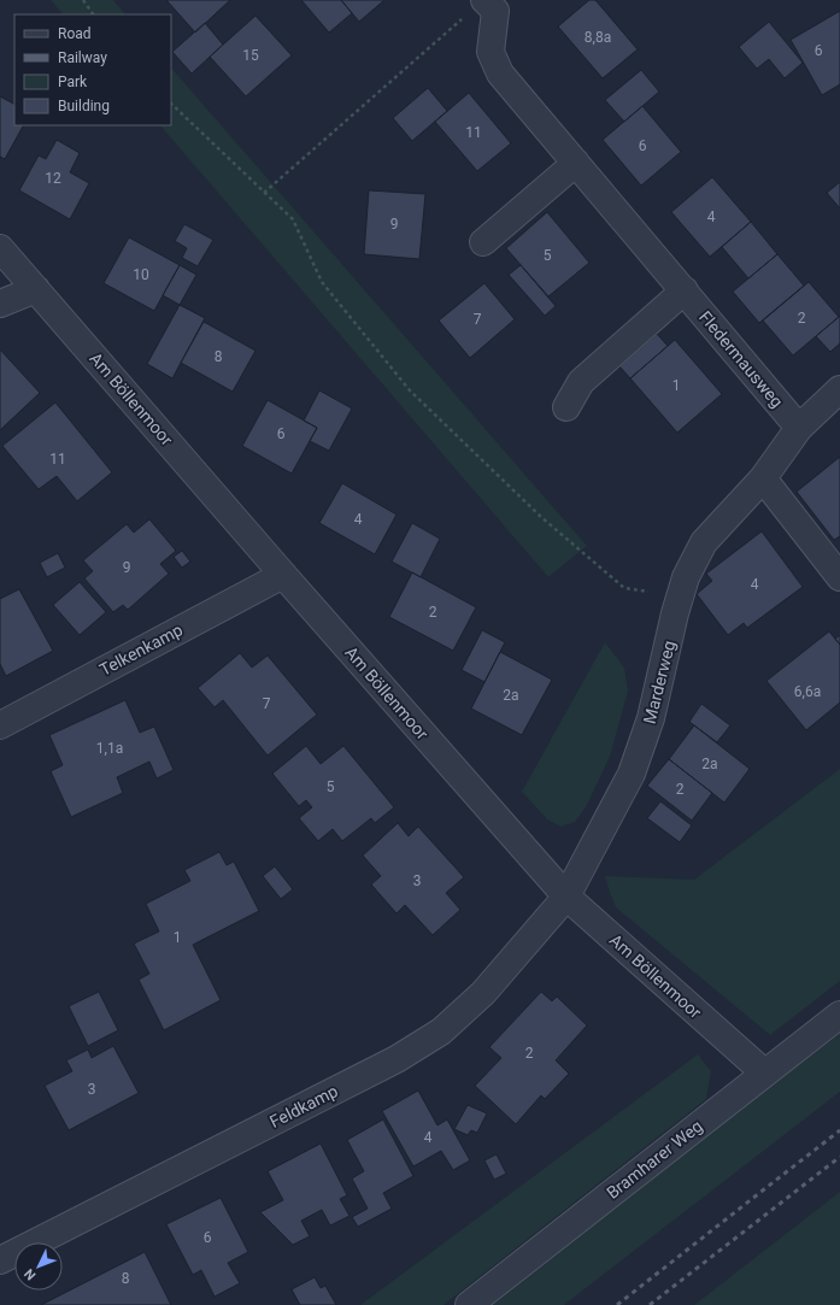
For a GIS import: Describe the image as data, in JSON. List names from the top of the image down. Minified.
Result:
{"streets":{"street":["Fledermausweg","Am Böllenmoor","Telkenkamp","Marderweg","Feldkamp","Bramharer Weg"]},"crossings":[["Fledermausweg","Marderweg"],["Am Böllenmoor","Telkenkamp"],["Am Böllenmoor","Marderweg"],["Am Böllenmoor","Feldkamp"],["Am Böllenmoor","Bramharer Weg"],["Marderweg","Feldkamp"]],"house_numbers":["8,8a","6","15","11","6","12","4","9","5","10","2","7","8","1","6","11","4","9","4","2","6,6a","2a","7","1,1a","2a","5","2","3","1","2","3","4","6","8"],"legend":["Road","Railway","Park","Building"],"north":"bottom left"}
